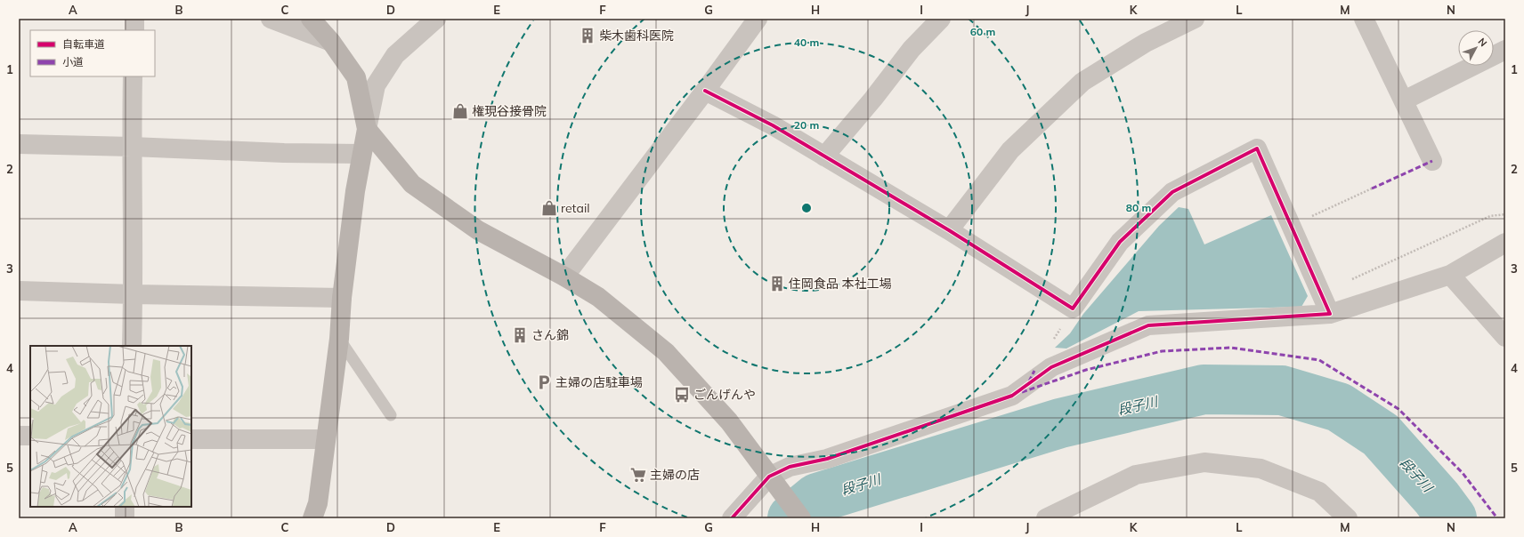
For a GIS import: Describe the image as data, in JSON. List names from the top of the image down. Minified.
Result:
{"water":["段子川"],"places":{"building":["柴木歯科医院","住岡食品 本社工場","さん錦"],"shop":["権現谷接骨院","retail"],"parking":["主婦の店駐車場"],"bus stop":["ごんげんや"],"supermarket":["主婦の店"]},"legend":["自転車道","小道"],"north":"top right","grid":{"columns":["A","B","C","D","E","F","G","H","I","J","K","L","M","N"],"rows":["1","2","3","4","5"]},"rings":["60 m","40 m","20 m","80 m"]}
